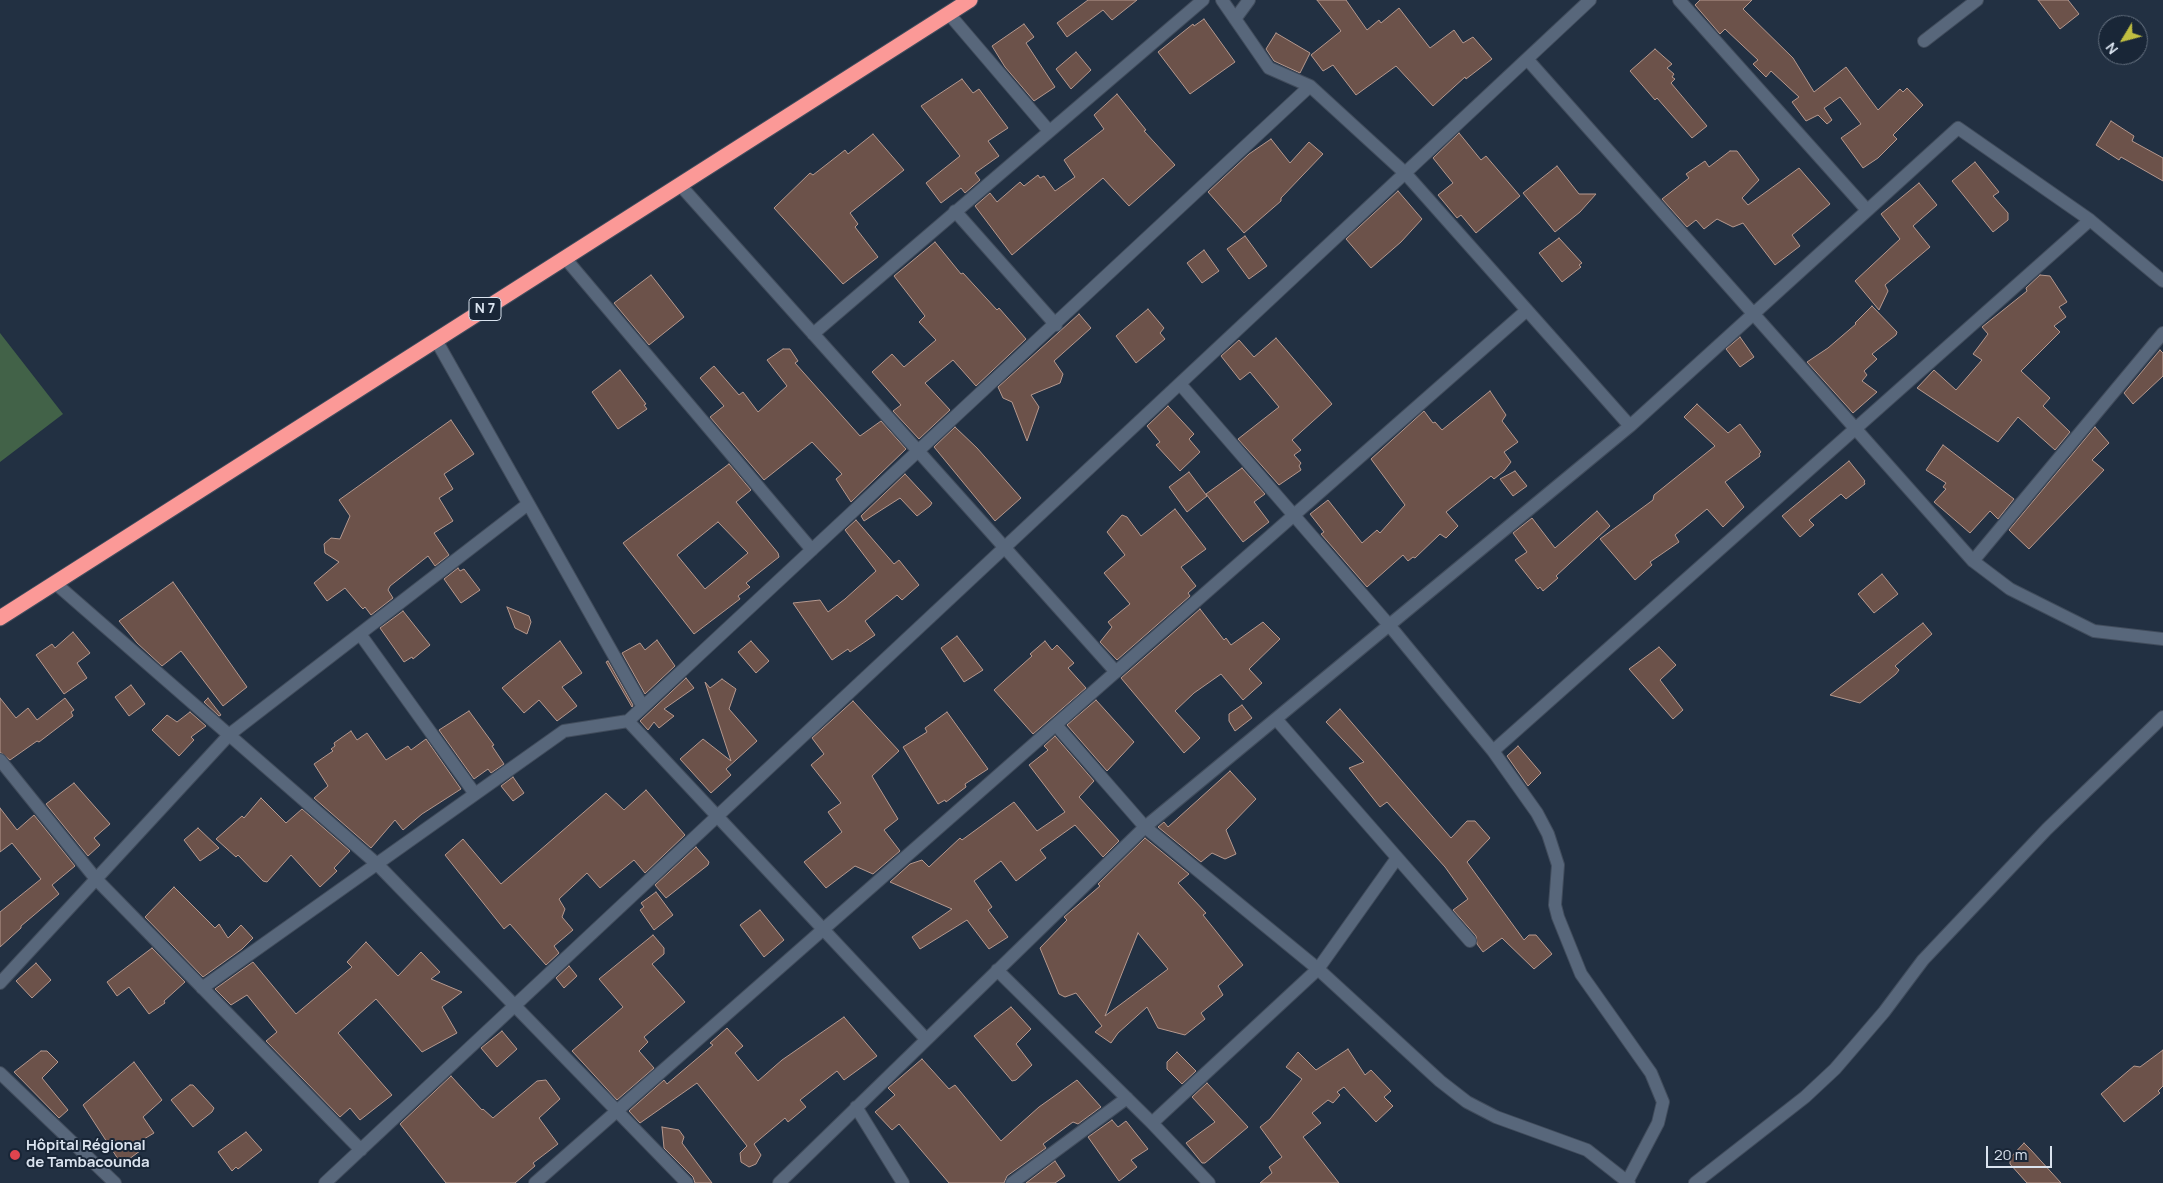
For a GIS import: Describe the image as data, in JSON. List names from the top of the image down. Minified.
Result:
{"streets":{"highway":["N 7"]},"places":["Hôpital Régional de Tambacounda"],"scale_bar":"20 m","north":"bottom left"}
